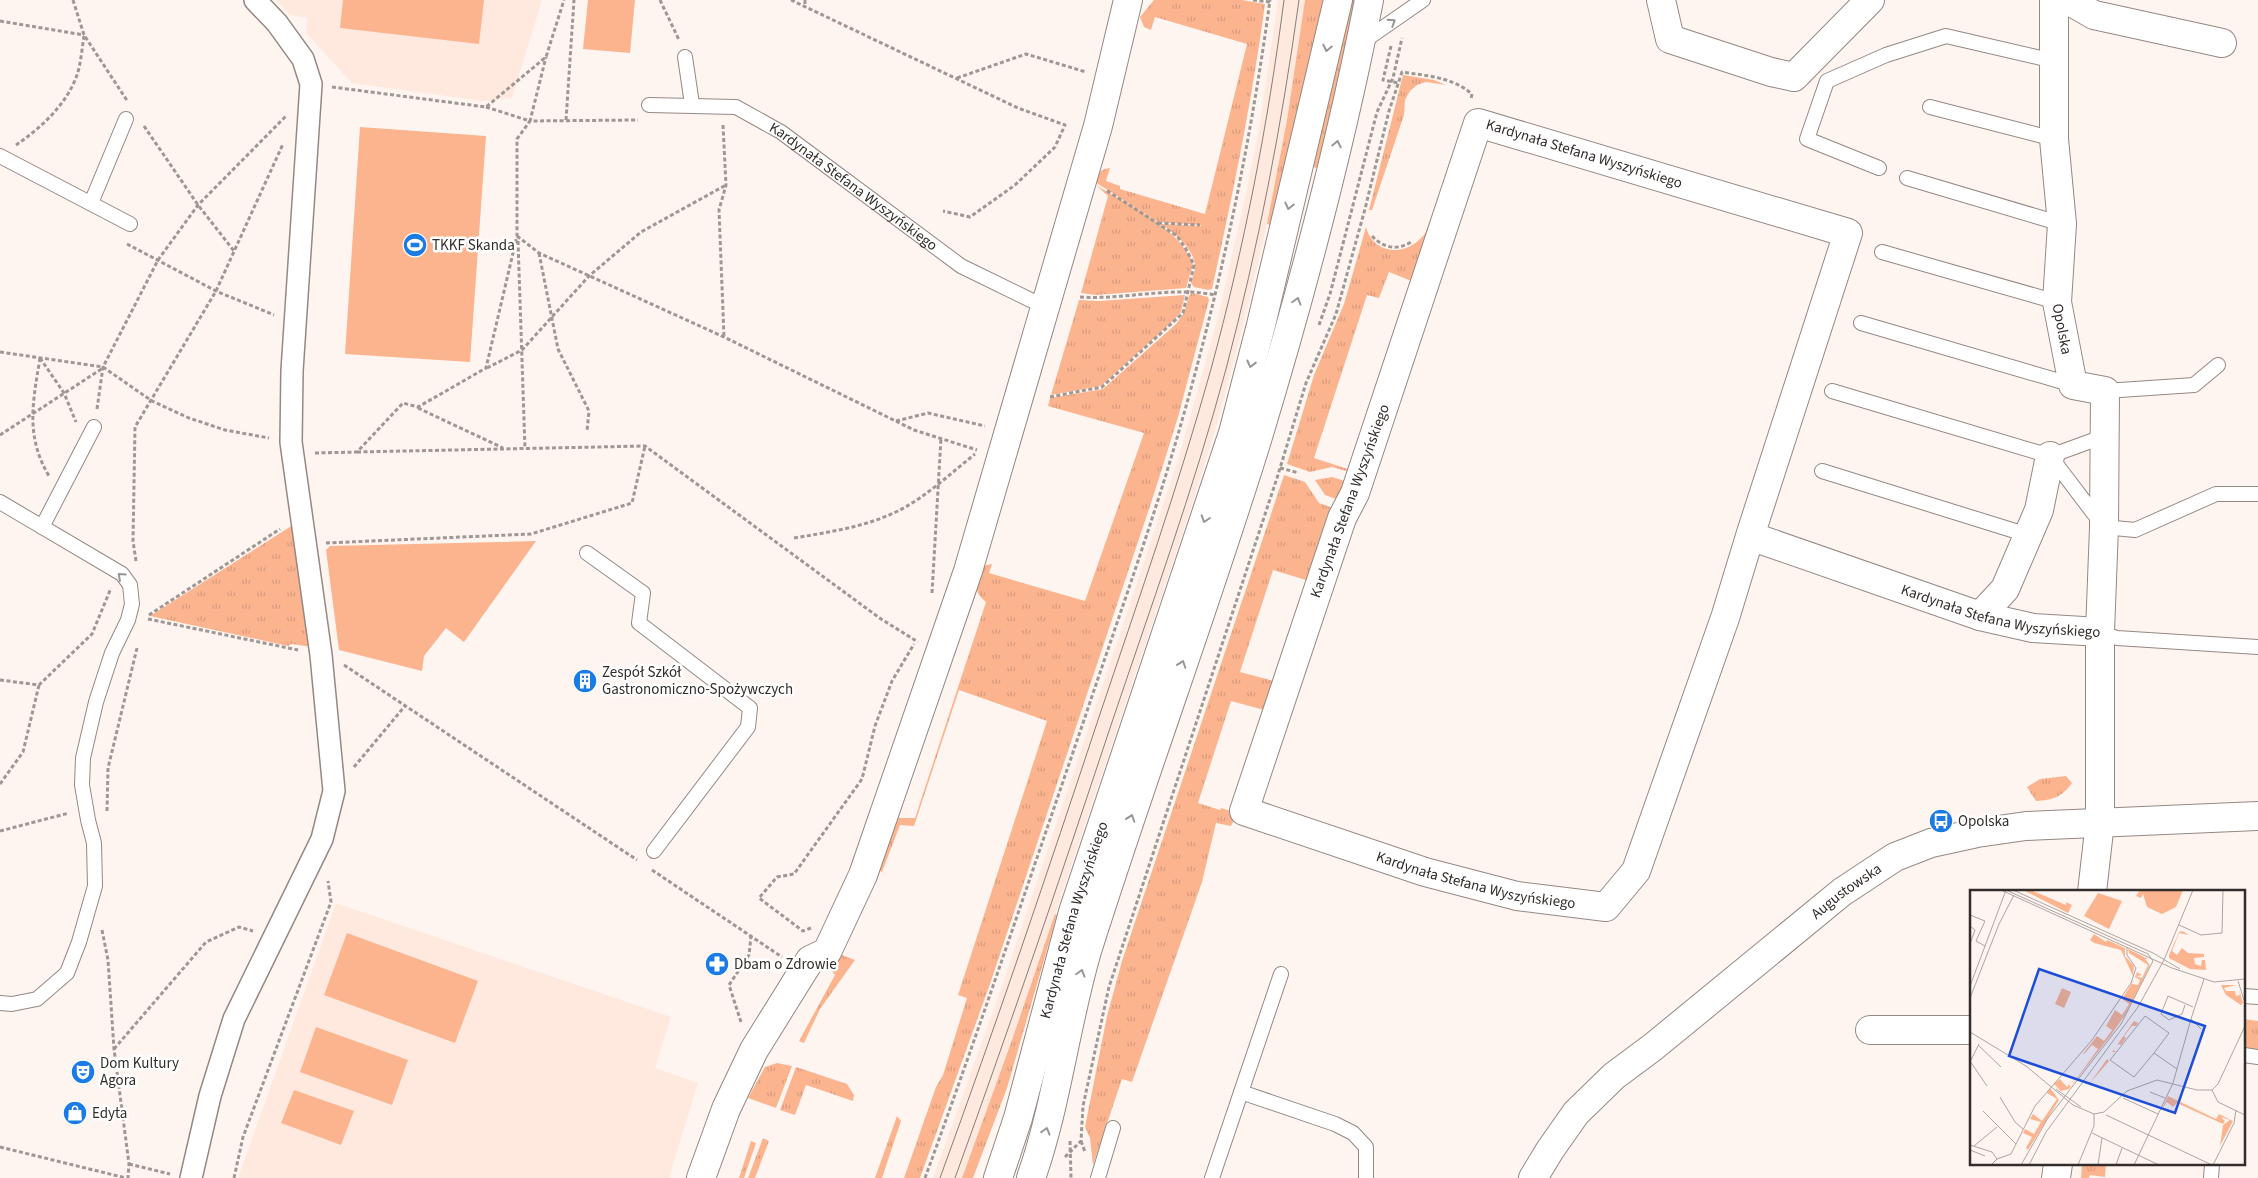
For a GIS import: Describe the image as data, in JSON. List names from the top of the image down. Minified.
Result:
{"streets":{"street":["Kardynała Stefana Wyszyńskiego","Opolska","Augustowska"]},"crossings":[["Kardynała Stefana Wyszyńskiego","Augustowska"]],"places":{"sports":["TKKF Skanda"],"building":["Zespół Szkół Gastronomiczno-Spożywczych"],"bus stop":["Opolska"],"pharmacy":["Dbam o Zdrowie"],"theatre":["Dom Kultury Agora"],"shop":["Edyta"]}}
